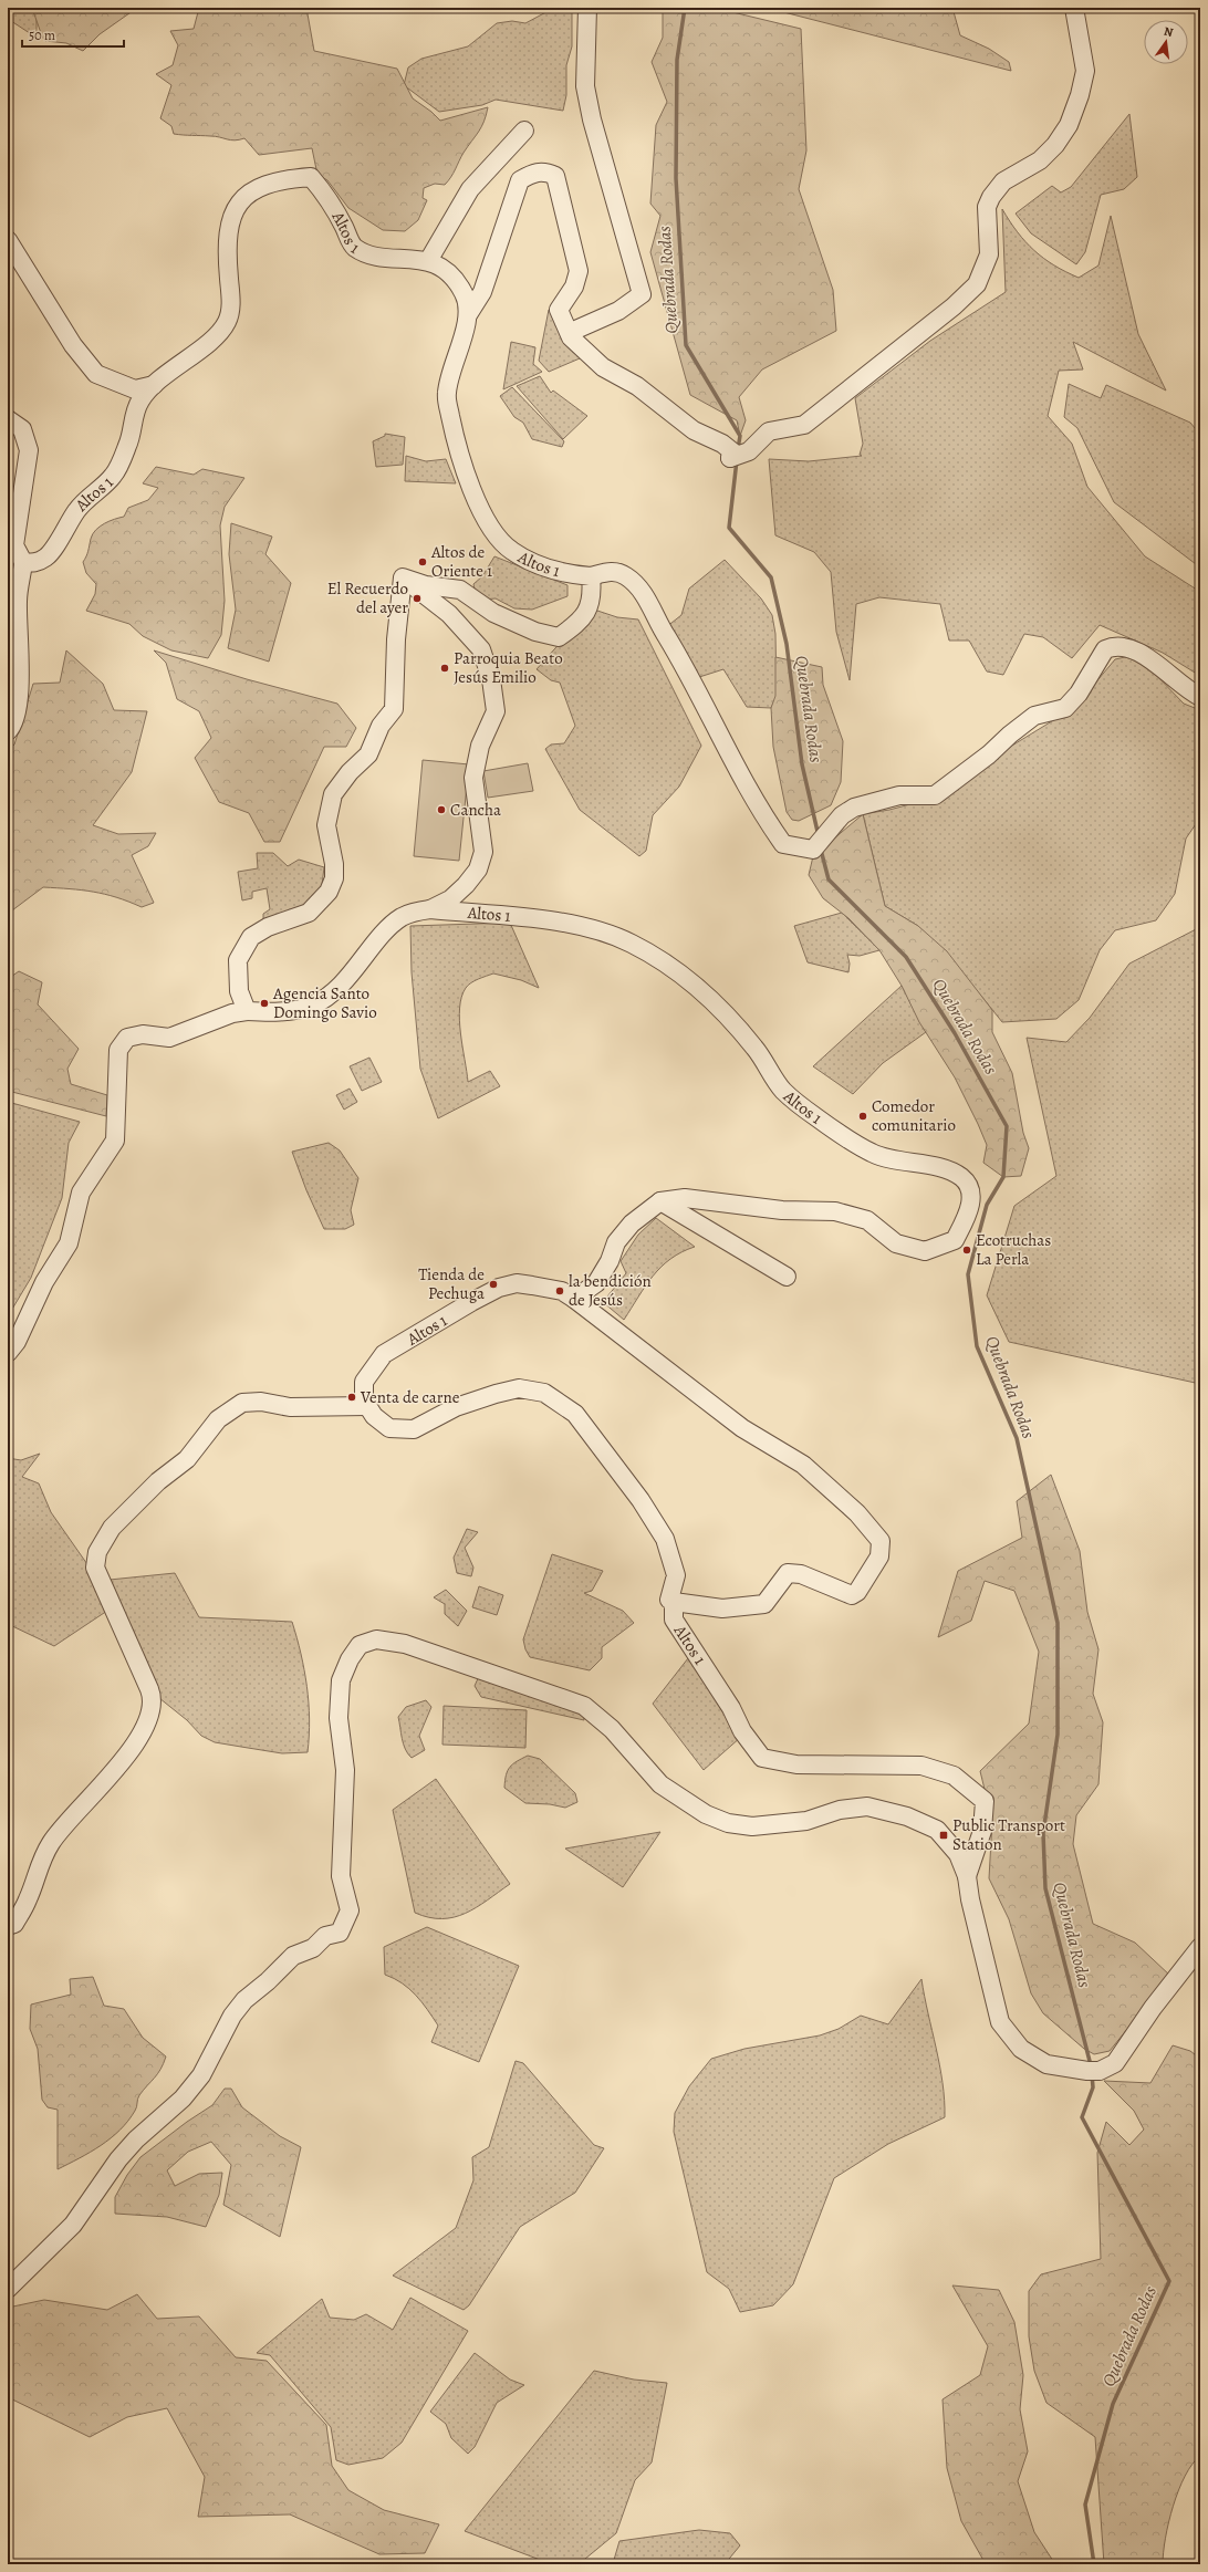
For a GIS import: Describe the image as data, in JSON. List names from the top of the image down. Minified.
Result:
{"streets":{"street":["Altos 1"]},"water":["Quebrada Rodas"],"places":{"other":["Altos de Oriente 1","El Recuerdo del ayer","Parroquia Beato Jesús Emilio","Cancha","Agencia Santo Domingo Savio","Comedor comunitario","Ecotruchas La Perla","Tienda de Pechuga","la bendición de Jesús","Venta de carne"],"transit":["Public Transport Station"]},"scale_bar":"50 m","north":"top"}
